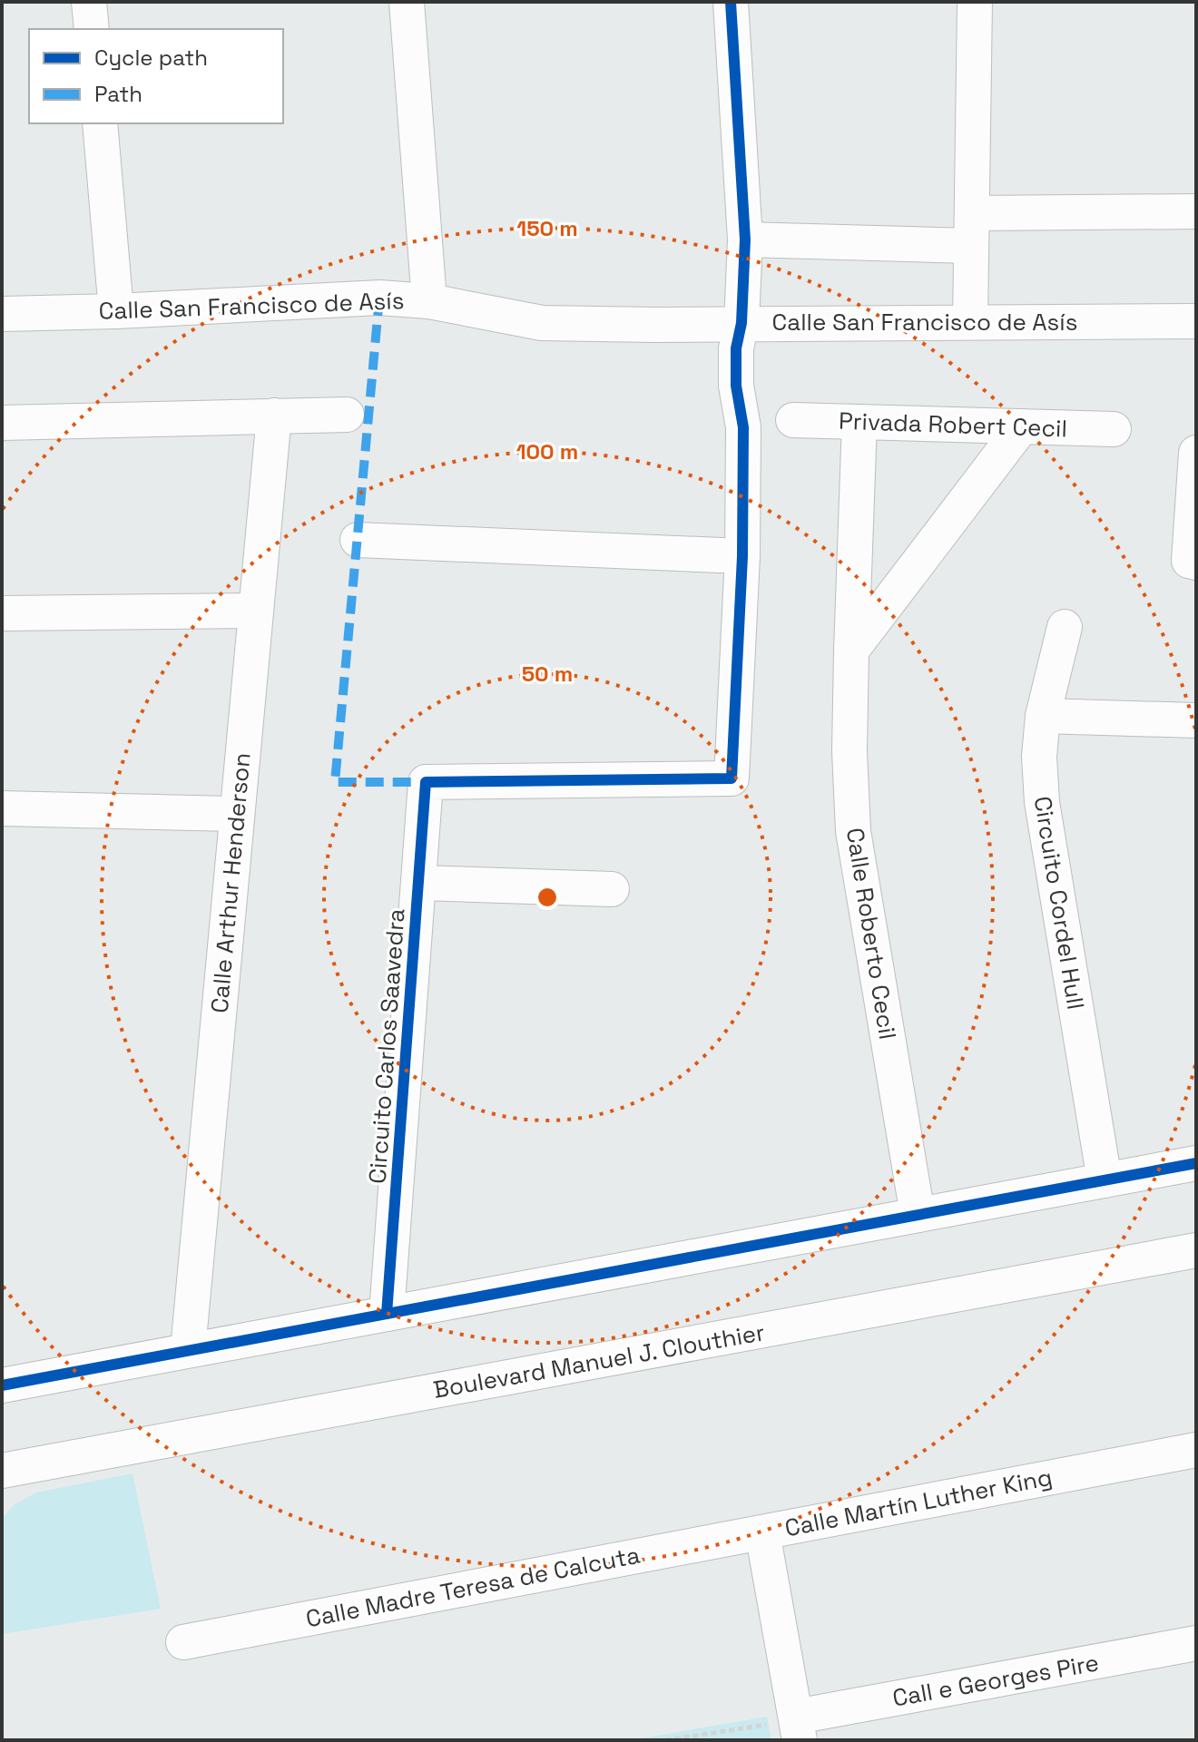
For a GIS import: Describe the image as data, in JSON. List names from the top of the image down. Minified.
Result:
{"streets":{"street":["Calle San Francisco de Asís","Privada Robert Cecil","Calle Arthur Henderson","Circuito Cordel Hull","Calle Roberto Cecil","Circuito Carlos Saavedra","Boulevard Manuel J. Clouthier","Calle Martín Luther King","Calle Madre Teresa de Calcuta","Call e Georges Pire"]},"crossings":[["Privada Robert Cecil","Calle Roberto Cecil"],["Calle Martín Luther King","Calle Madre Teresa de Calcuta"],["Calle Martín Luther King","Call e Georges Pire"]],"legend":["Cycle path","Path"],"rings":["150 m","100 m","50 m"]}
